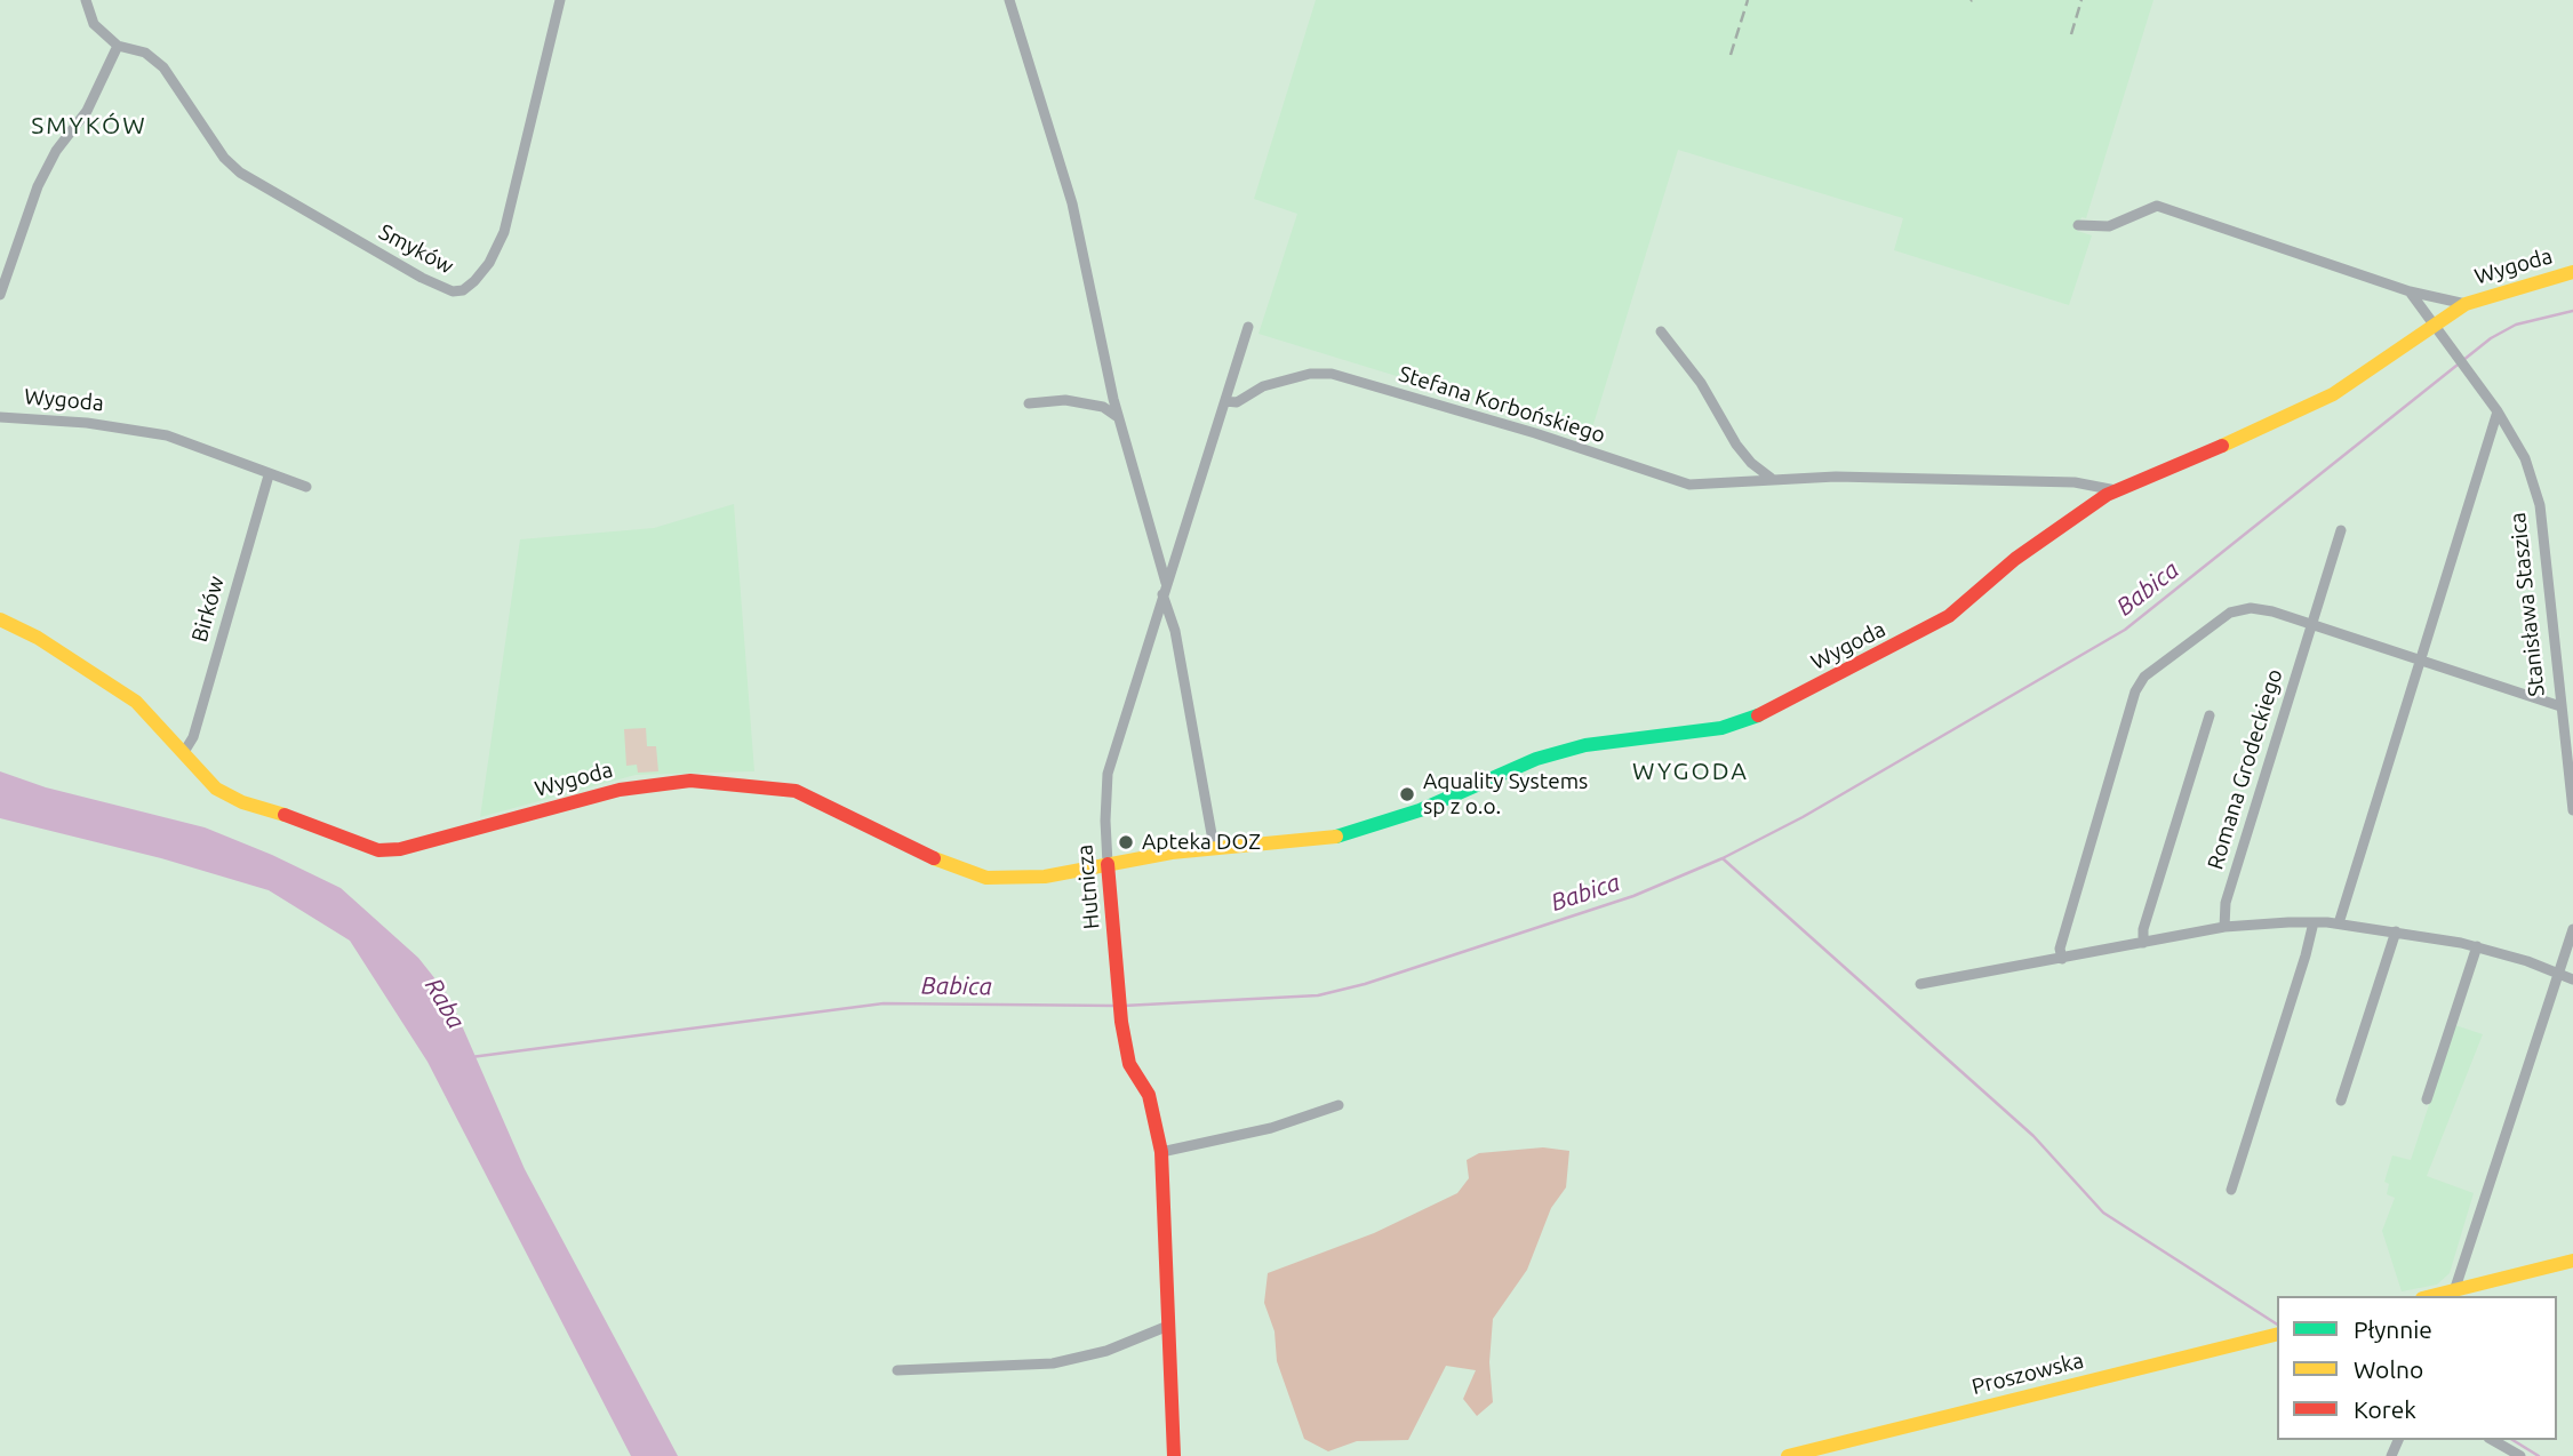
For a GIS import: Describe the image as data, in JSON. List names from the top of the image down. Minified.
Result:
{"streets":{"street":["Smyków","Wygoda","Stefana Korbońskiego","Stanisława Staszica","Birków","Romana Grodeckiego","Hutnicza","Proszowska"]},"crossings":[["Wygoda","Stefana Korbońskiego"],["Wygoda","Stanisława Staszica"],["Wygoda","Birków"],["Wygoda","Hutnicza"],["Stefana Korbońskiego","Hutnicza"]],"districts":["SMYKÓW","WYGODA"],"water":["Babica","Raba"],"places":["Aquality Systems sp z o.o.","Apteka DOZ"],"legend":["Płynnie","Wolno","Korek"]}
